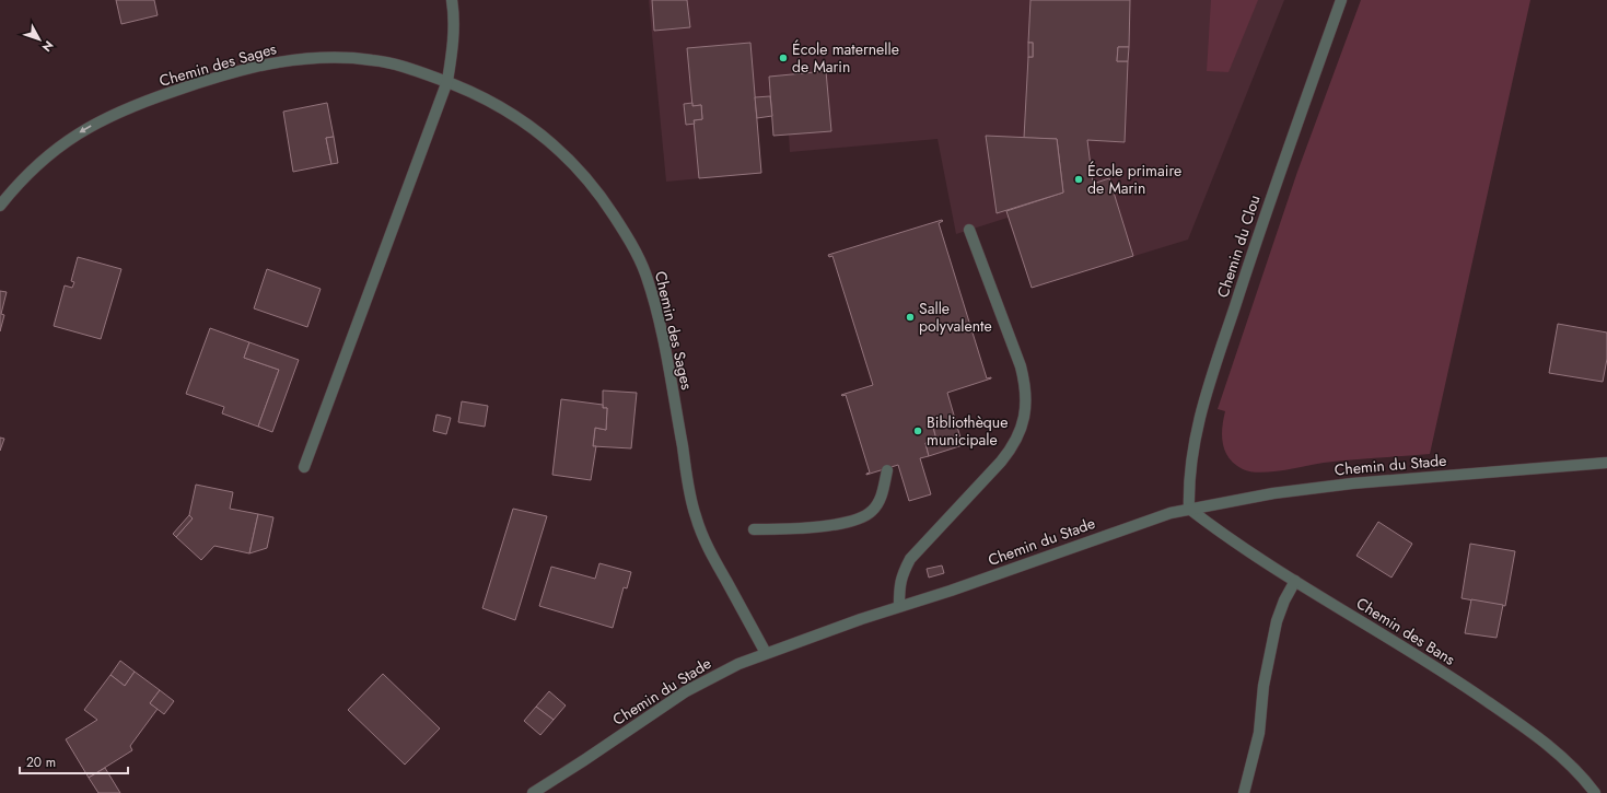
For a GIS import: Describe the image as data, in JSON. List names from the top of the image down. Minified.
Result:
{"streets":{"street":["Chemin des Sages","Chemin du Clou","Chemin du Stade","Chemin des Bans"]},"crossings":[["Chemin des Sages","Chemin du Stade"],["Chemin du Clou","Chemin du Stade"],["Chemin du Clou","Chemin des Bans"],["Chemin du Stade","Chemin des Bans"]],"one_way":["Chemin des Sages"],"places":["École maternelle de Marin","École primaire de Marin","Salle polyvalente","Bibliothèque municipale"],"scale_bar":"20 m","north":"bottom right"}
